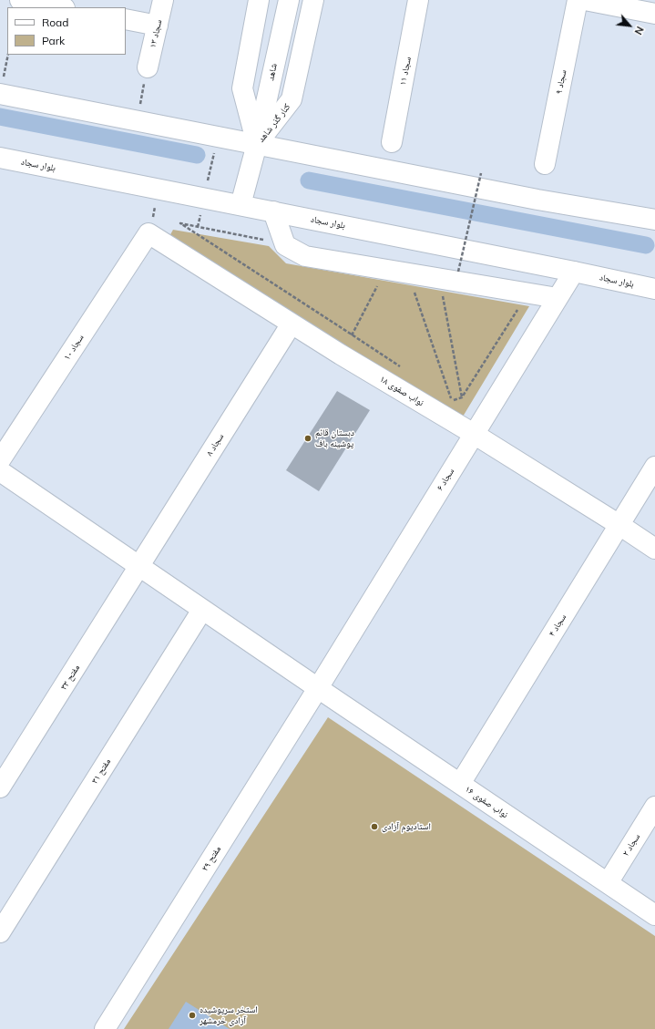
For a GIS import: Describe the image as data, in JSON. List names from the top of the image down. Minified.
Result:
{"streets":{"street":["سجاد ۱۳","سجاد ۱۱","شاهد","سجاد ۹","کنار گذر شاهد","بلوار سجاد","سجاد ۱۰","نواب صفوی ۱۸","سجاد ۸","سجاد ۶","سجاد ۴","مفتح ۳۳","مفتح ۳۱","نواب صفوی ۱۶","سجاد ۲","مفتح ۲۹"]},"crossings":[["شاهد","کنار گذر شاهد"],["شاهد","بلوار سجاد"],["بلوار سجاد","سجاد ۶"],["سجاد ۱۰","نواب صفوی ۱۸"],["نواب صفوی ۱۸","سجاد ۸"],["نواب صفوی ۱۸","سجاد ۶"],["نواب صفوی ۱۸","سجاد ۴"],["سجاد ۸","مفتح ۳۳"],["سجاد ۸","نواب صفوی ۱۶"],["سجاد ۶","نواب صفوی ۱۶"],["سجاد ۶","مفتح ۲۹"],["سجاد ۴","نواب صفوی ۱۶"],["مفتح ۳۳","نواب صفوی ۱۶"],["مفتح ۳۱","نواب صفوی ۱۶"],["نواب صفوی ۱۶","سجاد ۲"],["نواب صفوی ۱۶","مفتح ۲۹"]],"places":["دبستان قائم پوشینه باف","استادیوم آزادی","استخر سرپوشیده آزادی خرمشهر"],"legend":["Road","Park"],"north":"bottom right"}
